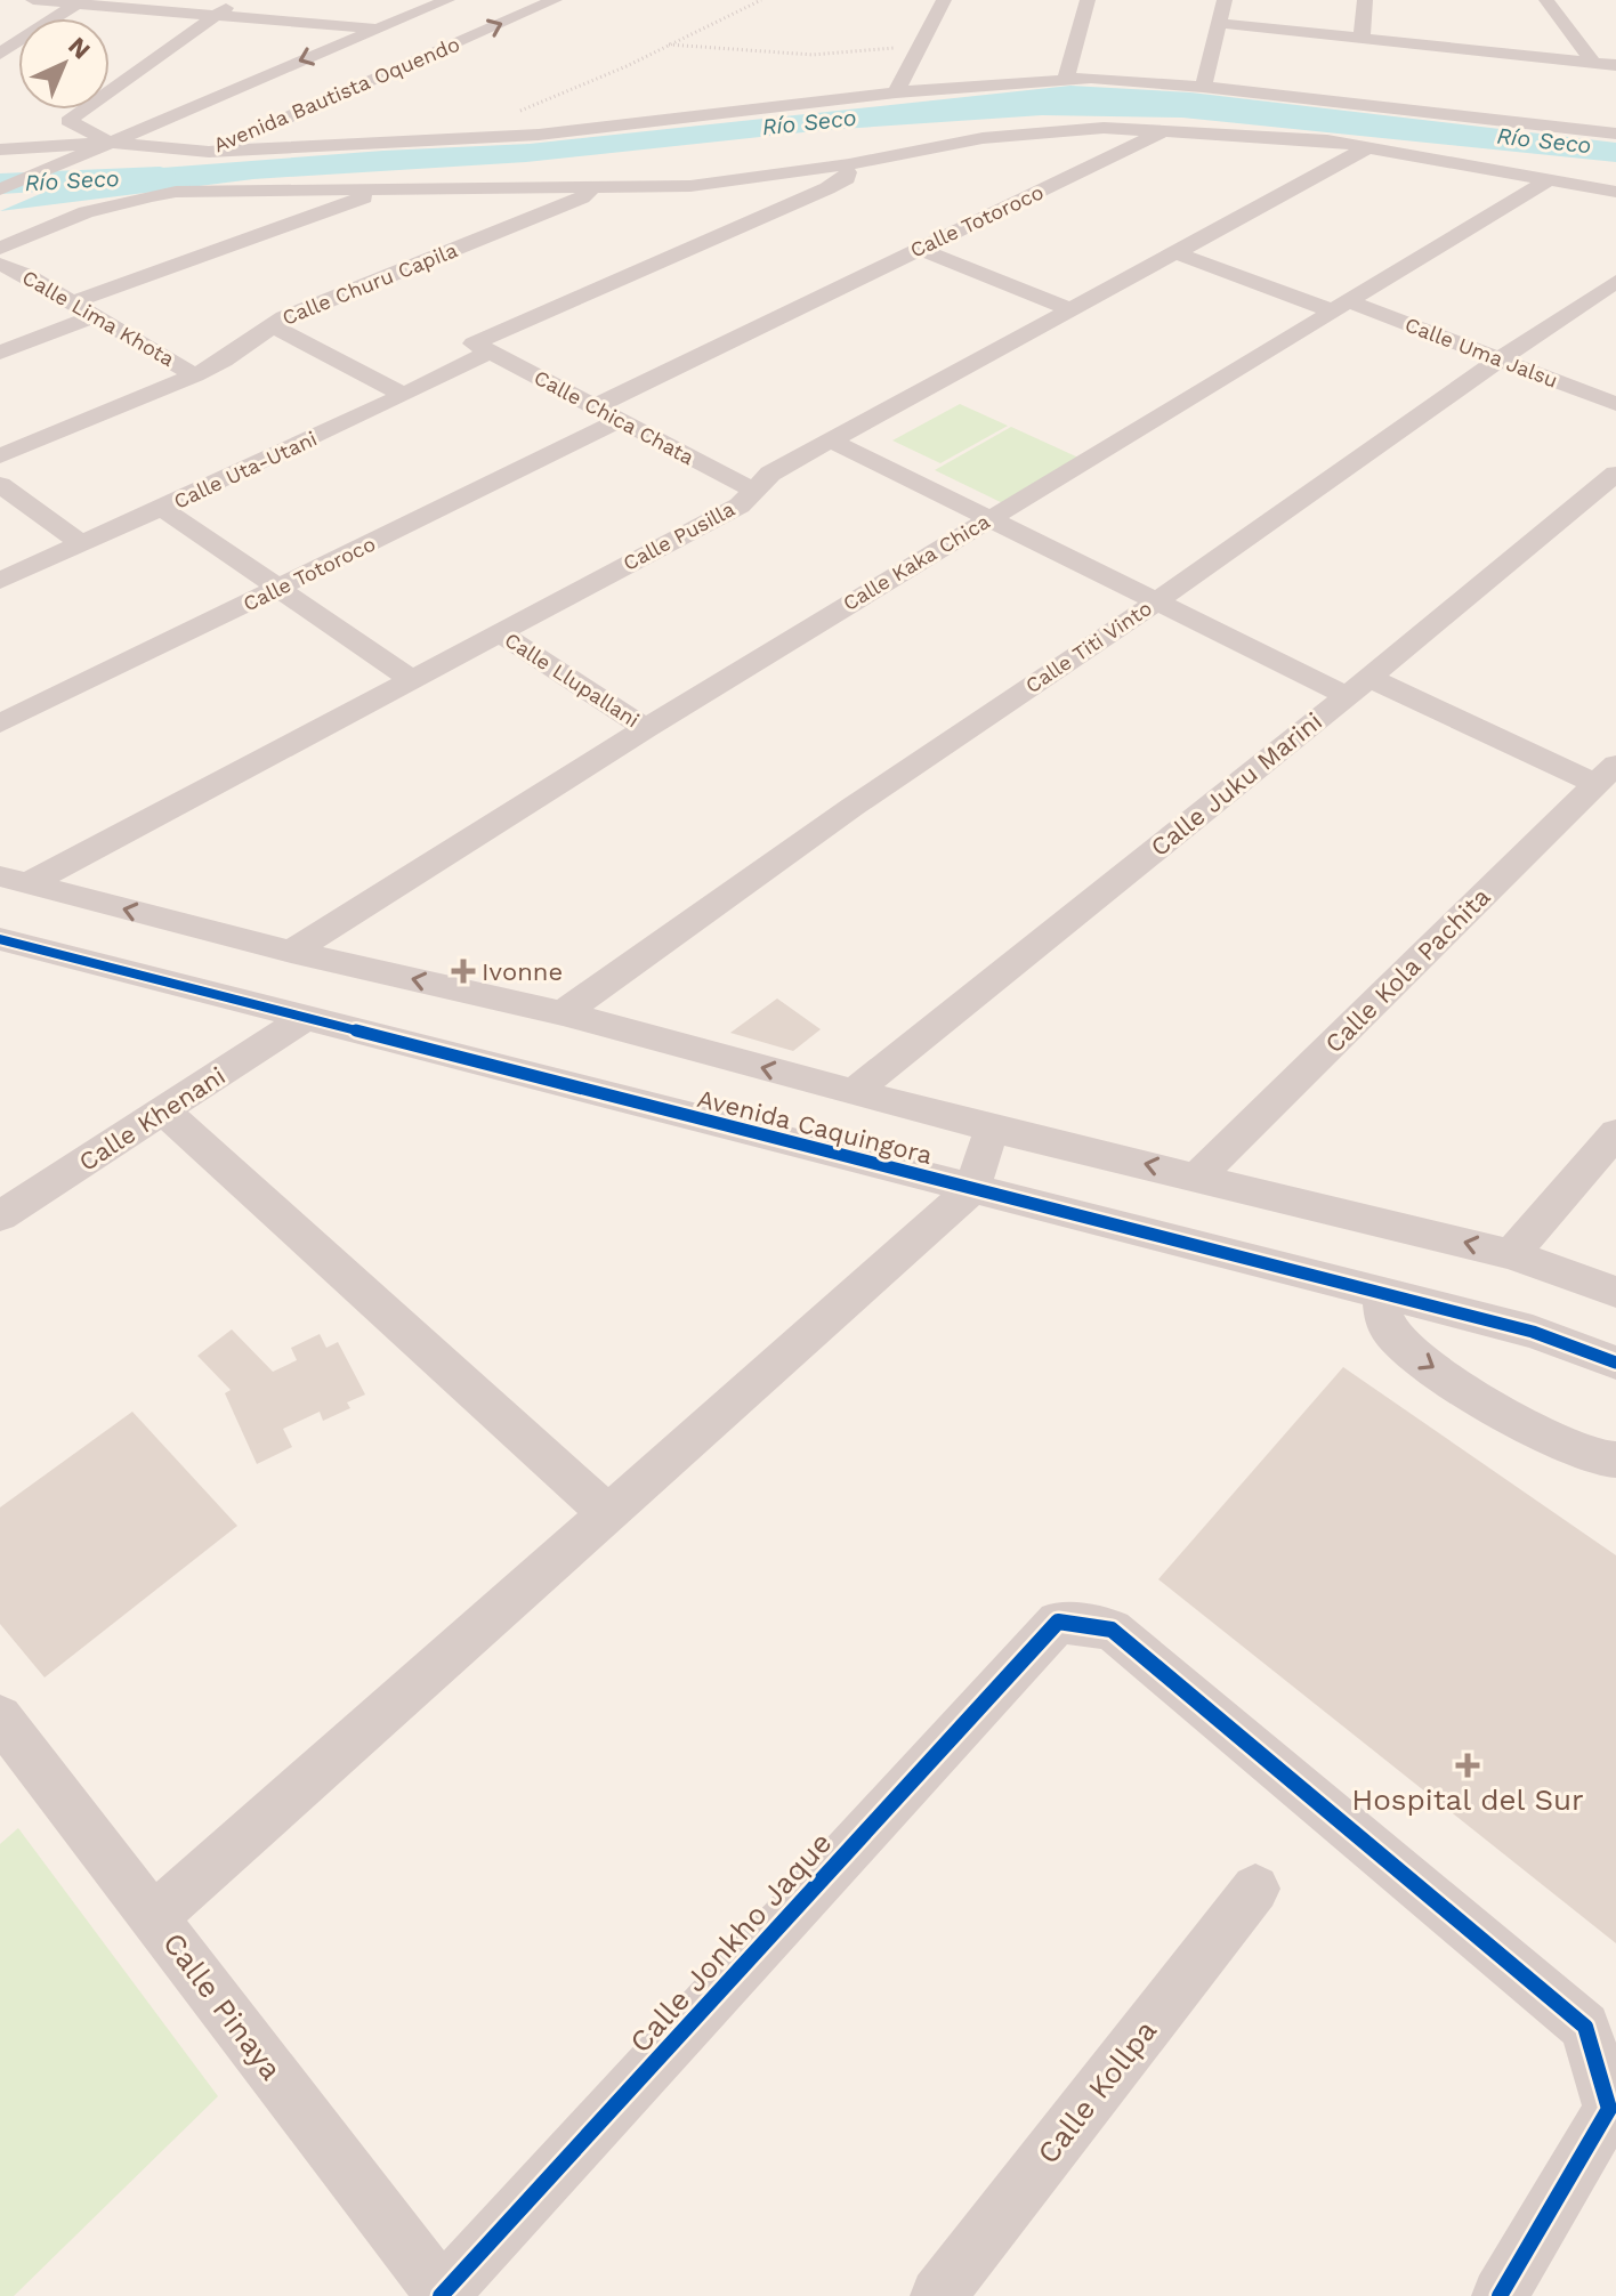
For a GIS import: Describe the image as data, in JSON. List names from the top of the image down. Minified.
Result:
{"streets":{"street":["Avenida Bautista Oquendo","Calle Totoroco","Calle Churu Capila","Calle Lima Khota","Calle Uma Jalsu","Calle Chica Chata","Calle Uta-Utani","Calle Pusilla","Calle Kaka Chica","Calle Titi Vinto","Calle Llupallani","Calle Juku Marini","Calle Kola Pachita","Calle Khenani","Avenida Caquingora","Calle Jonkho Jaque","Calle Pinaya","Calle Kollpa"]},"crossings":[["Calle Totoroco","Calle Chica Chata"],["Calle Churu Capila","Calle Lima Khota"],["Calle Uma Jalsu","Calle Pusilla"],["Calle Uma Jalsu","Calle Kaka Chica"],["Calle Uma Jalsu","Calle Titi Vinto"],["Calle Chica Chata","Calle Uta-Utani"],["Calle Chica Chata","Calle Pusilla"],["Calle Pusilla","Calle Llupallani"],["Calle Pusilla","Avenida Caquingora"],["Calle Kaka Chica","Calle Llupallani"],["Calle Kaka Chica","Avenida Caquingora"],["Calle Titi Vinto","Avenida Caquingora"],["Calle Juku Marini","Avenida Caquingora"],["Calle Kola Pachita","Avenida Caquingora"],["Calle Khenani","Avenida Caquingora"],["Calle Jonkho Jaque","Calle Pinaya"]],"water":["Río Seco"],"places":{"health":["Ivonne","Hospital del Sur"]},"north":"top right"}
